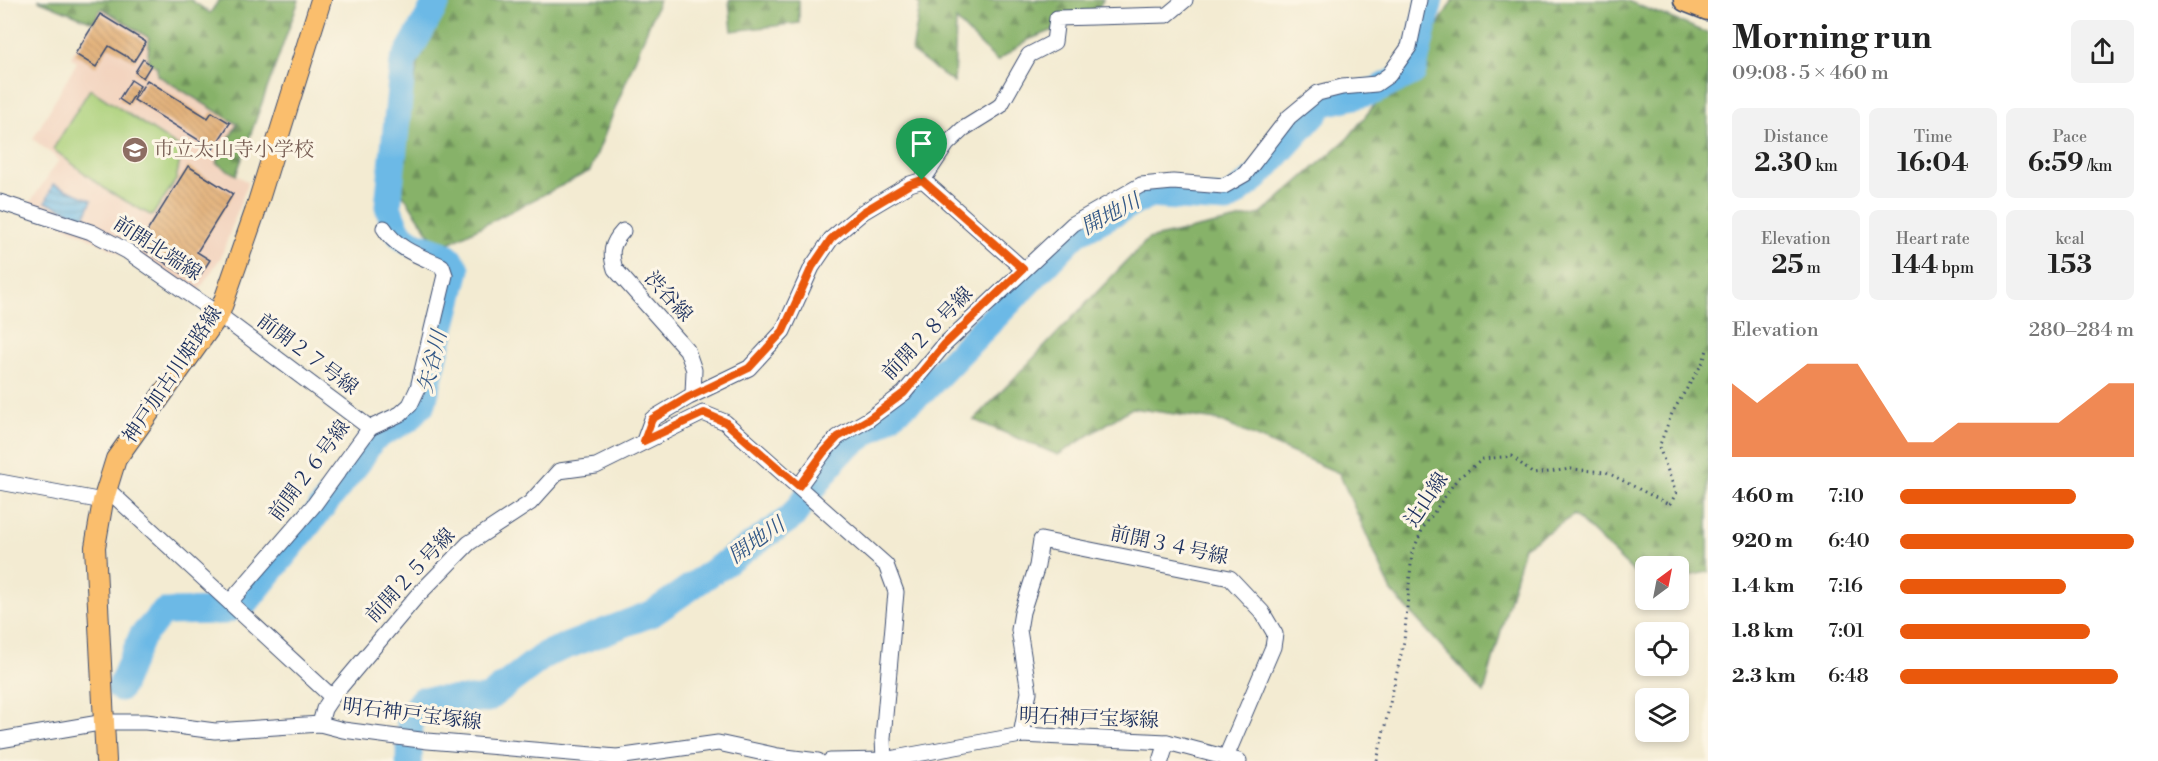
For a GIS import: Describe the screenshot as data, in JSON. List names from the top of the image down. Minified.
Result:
{"streets":{"main road":["神戸加古川姫路線"],"street":["前開北端線","渋谷線","前開２８号線","前開２７号線","前開２６号線","前開３４号線","前開２５号線","明石神戸宝塚線"],"path":["辻山線"]},"crossings":[["前開北端線","前開２７号線"],["前開北端線","神戸加古川姫路線"],["前開２８号線","前開２５号線"],["前開２７号線","神戸加古川姫路線"],["前開２７号線","前開２６号線"],["神戸加古川姫路線","明石神戸宝塚線"],["前開３４号線","明石神戸宝塚線"],["前開２５号線","明石神戸宝塚線"]],"water":["開地川","矢谷川"],"places":{"school or university":["市立太山寺小学校"]},"north":"top right","page":{"heading":["Morning run","09:08 · 5 × 460 m"],"stats":[["Distance","2.30 km"],["Time","16:04"],["Pace","6:59 /km"],["Elevation","25 m"],["Heart rate","144 bpm"],["kcal","153"]],"chart":["Elevation","280–284 m"],"list":[{"name":"460 m","note":"7:10"},{"name":"920 m","note":"6:40"},{"name":"1.4 km","note":"7:16"},{"name":"1.8 km","note":"7:01"},{"name":"2.3 km","note":"6:48"}]}}
